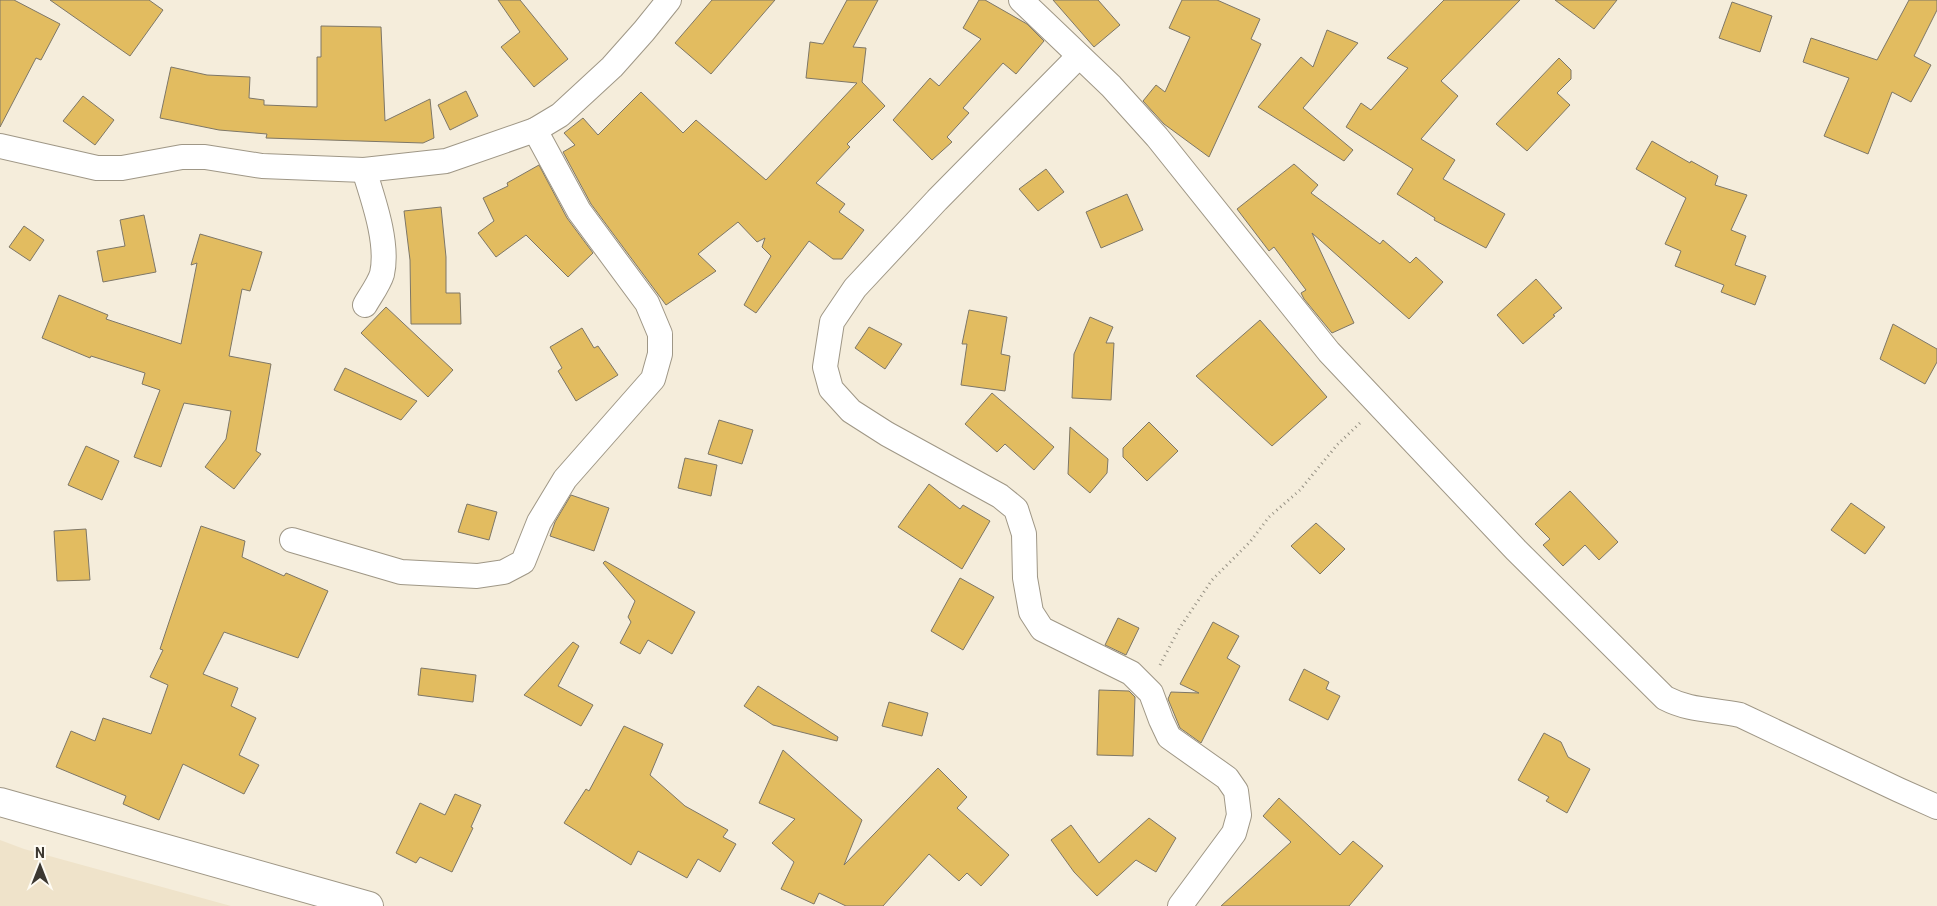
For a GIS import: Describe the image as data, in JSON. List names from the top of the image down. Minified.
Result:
{"north":"top"}
